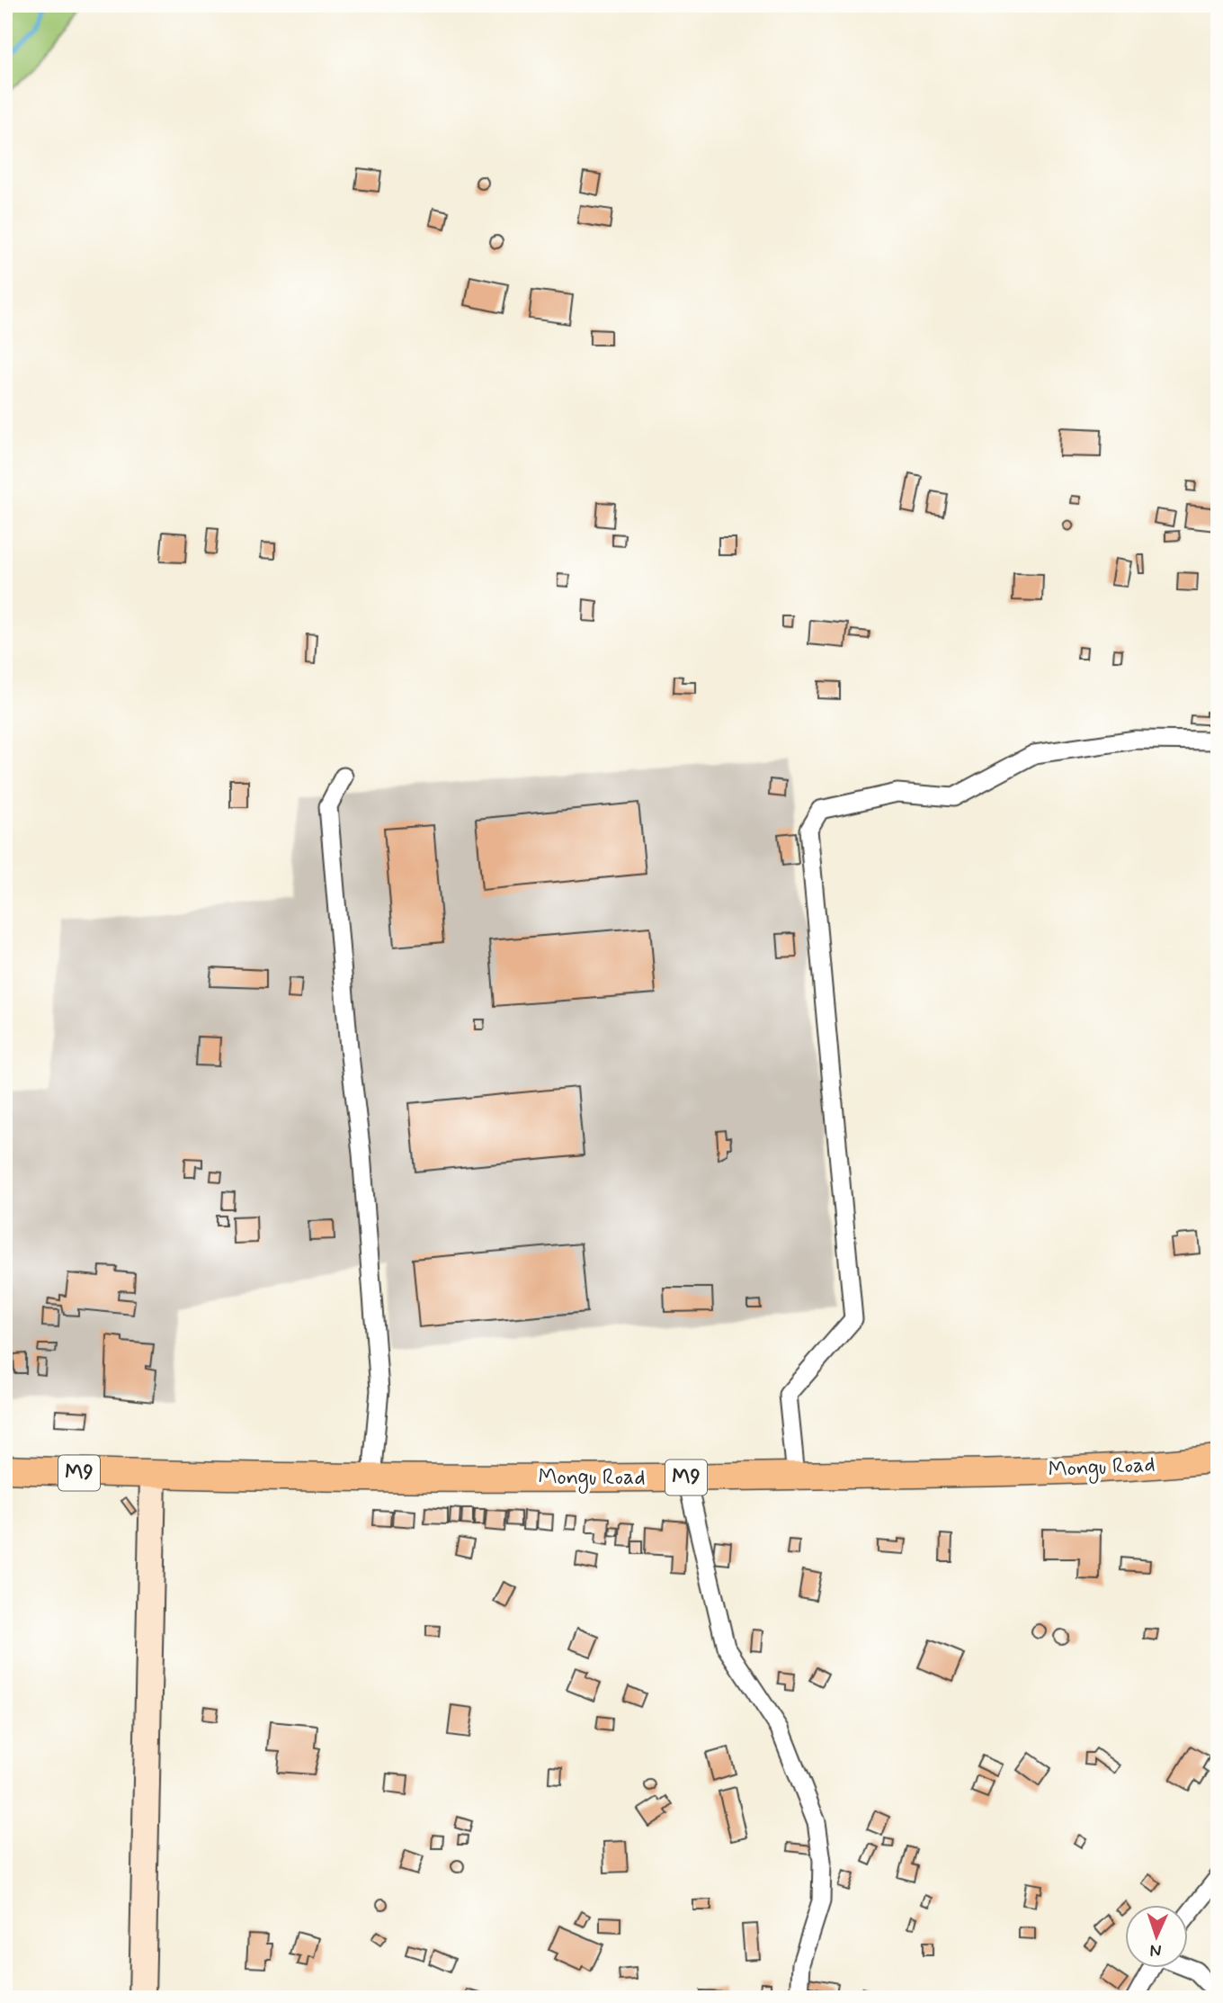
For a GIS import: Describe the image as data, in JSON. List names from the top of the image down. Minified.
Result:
{"streets":{"main road":["Mongu Road","M9"]},"crossings":[["Mongu Road","M9"]],"north":"bottom"}
